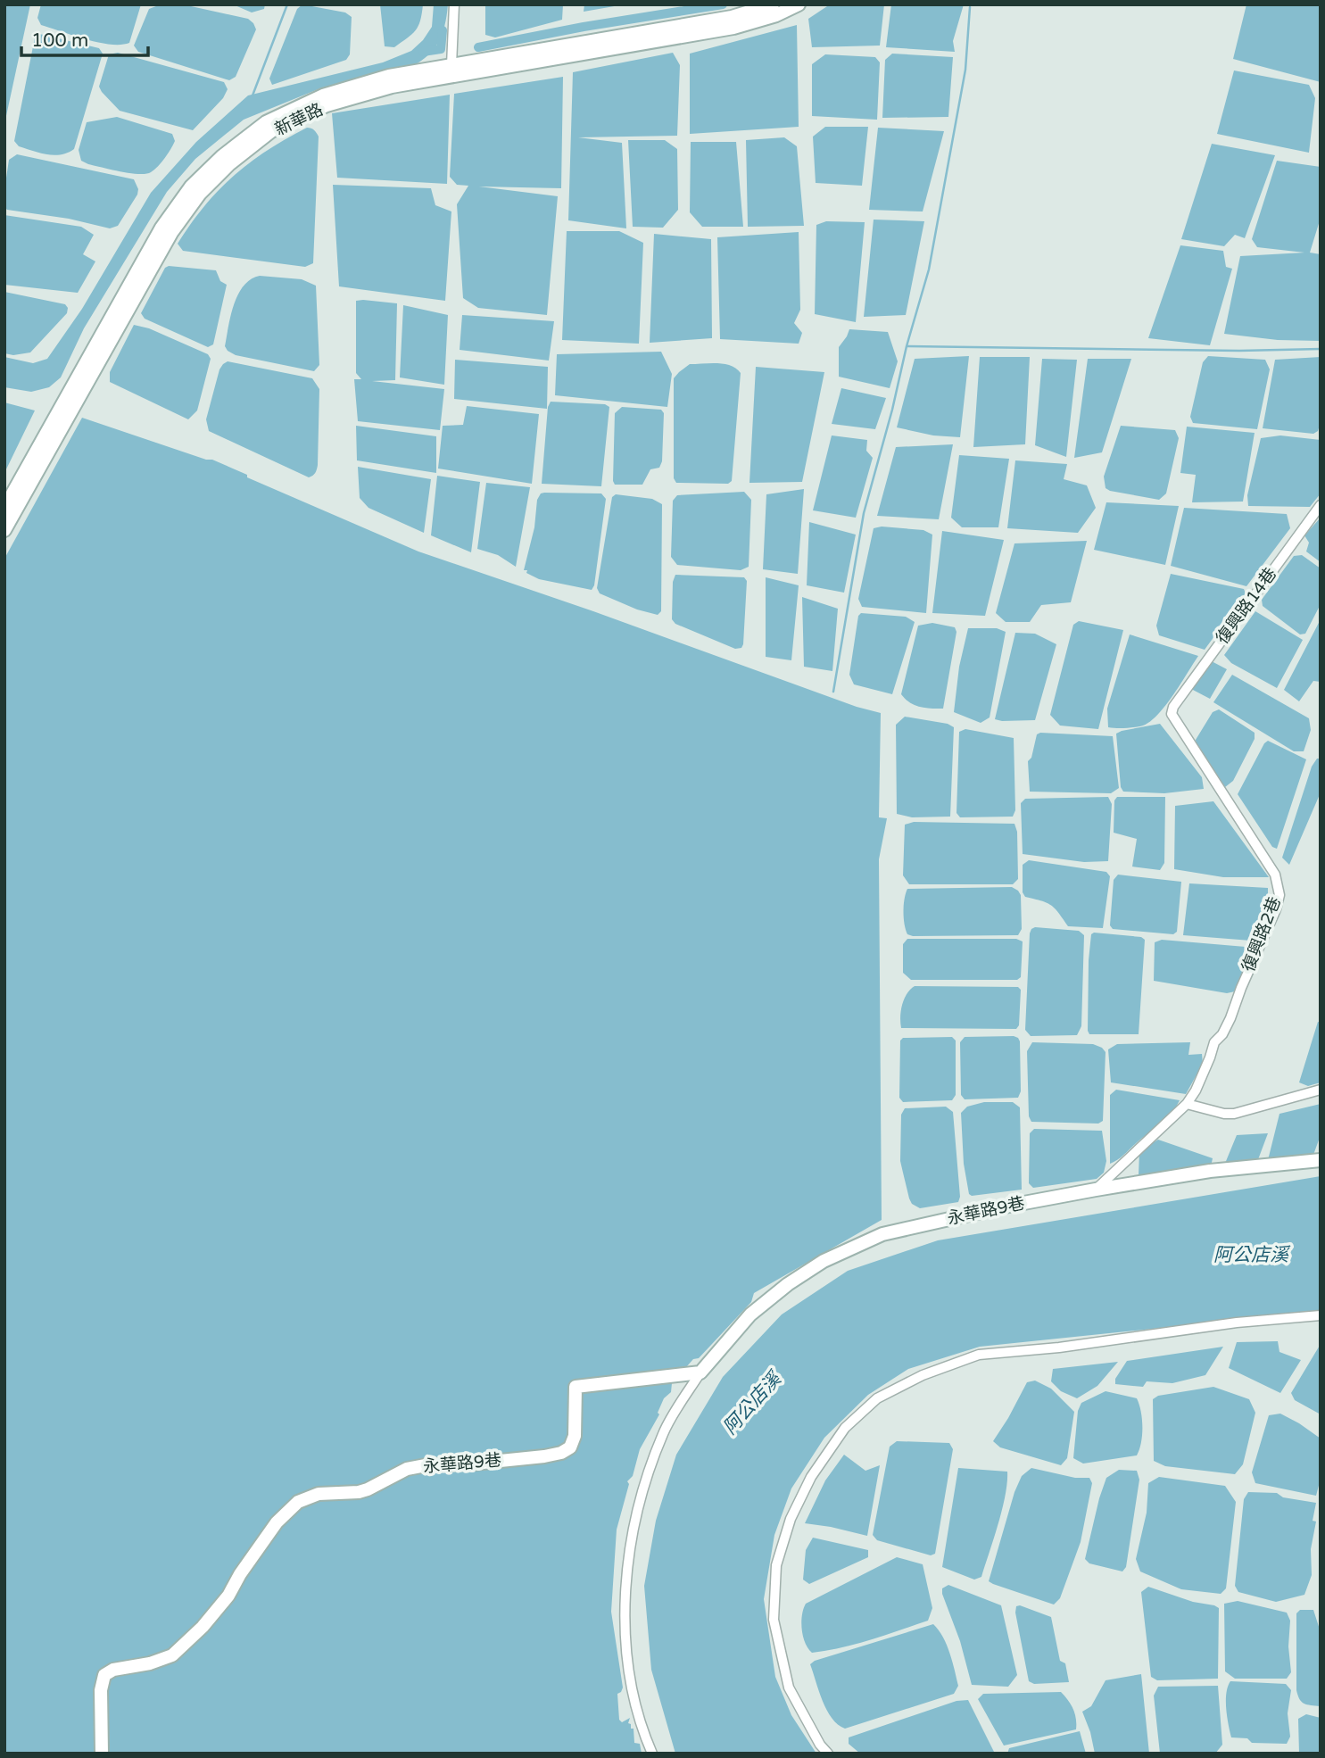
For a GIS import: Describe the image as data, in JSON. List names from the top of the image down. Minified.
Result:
{"streets":{"street":["新華路","復興路14巷","復興路2巷","永華路9巷"]},"crossings":[["復興路14巷","復興路2巷"],["復興路2巷","永華路9巷"]],"water":["阿公店溪"],"scale_bar":"100 m"}
